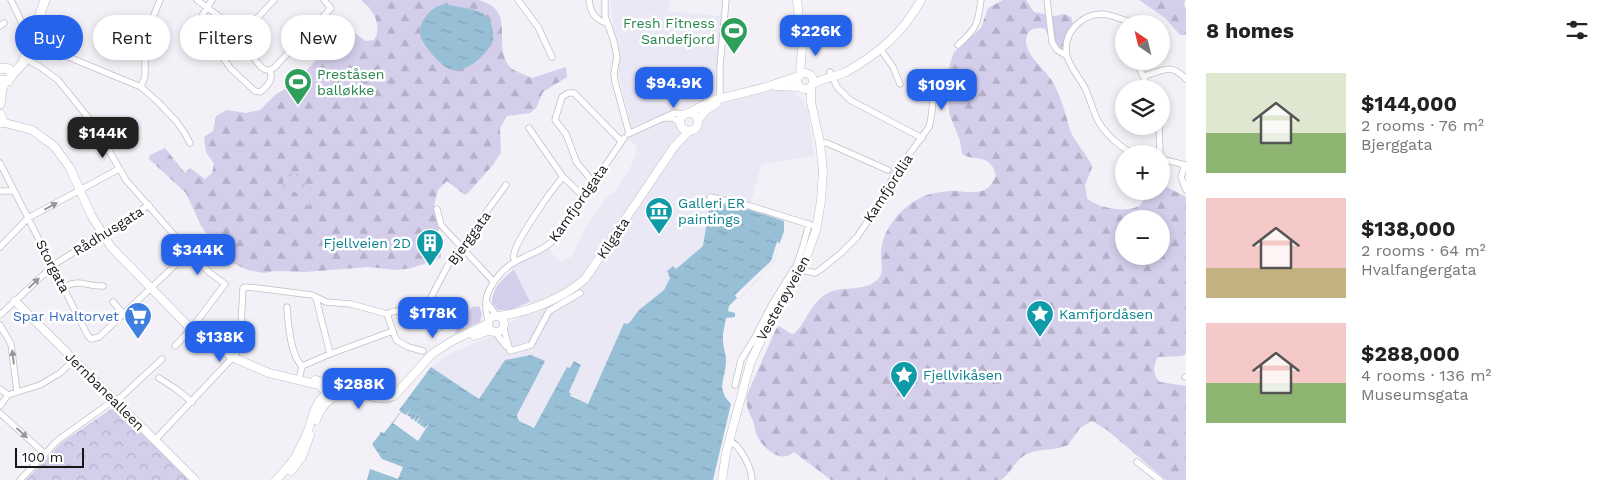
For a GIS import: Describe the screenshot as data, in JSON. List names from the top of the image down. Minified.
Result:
{"streets":{"main road":["Kilgata","Vesterøyveien","Jernbanealleen"],"street":["Kamfjordlia","Kamfjordgata","Rådhusgata","Bjerggata","Storgata"]},"crossings":[["Kamfjordlia","Vesterøyveien"],["Rådhusgata","Storgata"],["Rådhusgata","Jernbanealleen"]],"places":{"sports":["Fresh Fitness Sandefjord","Preståsen balløkke"],"museum":["Galleri ER paintings"],"building":["Fjellveien 2D"],"place":["Kamfjordåsen","Fjellvikåsen"],"supermarket":["Spar Hvaltorvet"]},"scale_bar":"100 m","north":"top left","page":{"heading":"8 homes","map_buttons":["+","−"],"price":["$226K","$94.9K","$109K","$144K","$344K","$178K","$138K","$288K"],"chip":["Buy","Rent","Filters","New"],"list":[{"name":"$144,000","note":"2 rooms · 76 m² · Bjerggata"},{"name":"$138,000","note":"2 rooms · 64 m² · Hvalfangergata"},{"name":"$288,000","note":"4 rooms · 136 m² · Museumsgata"}],"scale":"100 m"}}
